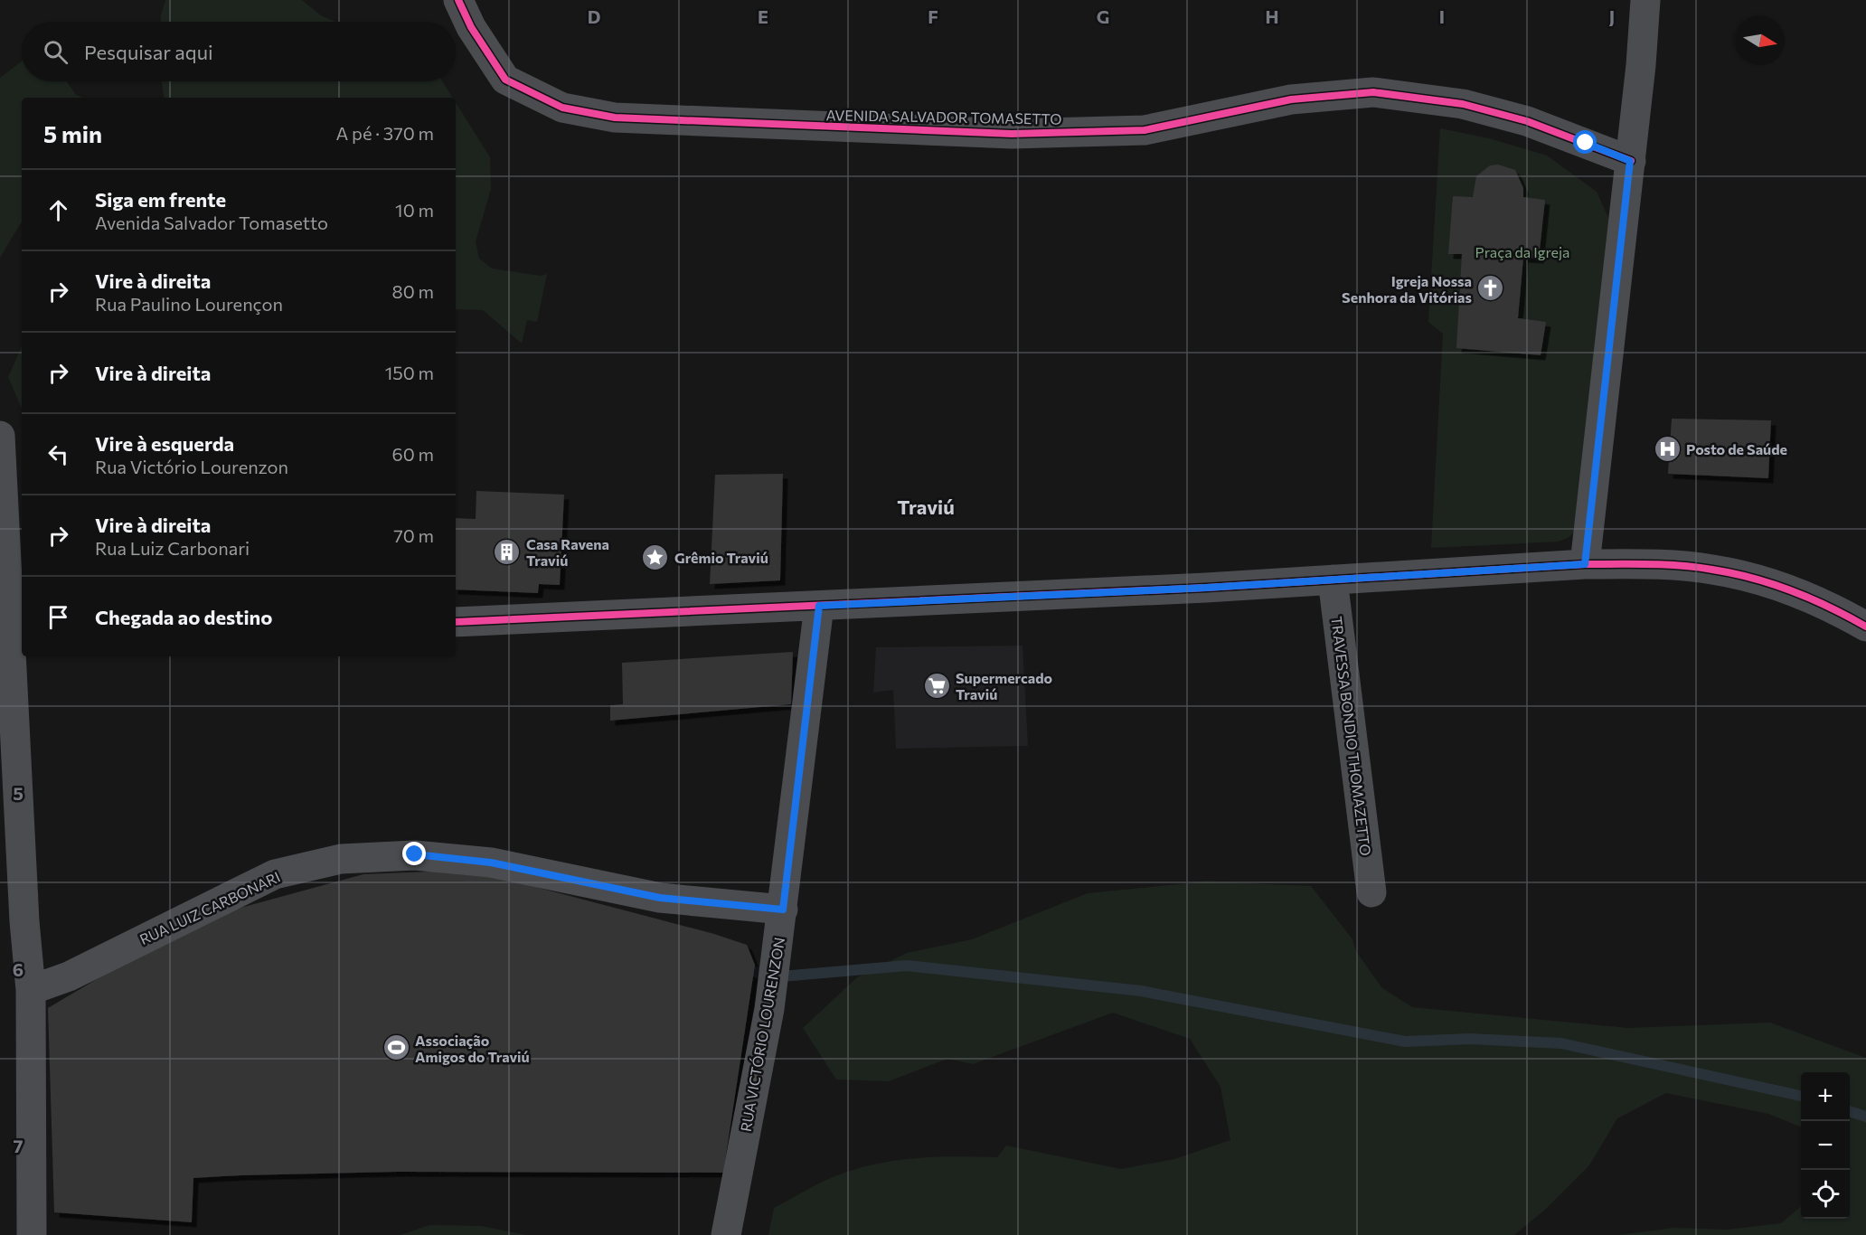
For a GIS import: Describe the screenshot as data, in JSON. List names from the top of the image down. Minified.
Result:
{"streets":{"street":["AVENIDA SALVADOR TOMASETTO","TRAVESSA BONDIO THOMAZETTO","RUA LUIZ CARBONARI","RUA VICTÓRIO LOURENZON"]},"crossings":[["RUA LUIZ CARBONARI","RUA VICTÓRIO LOURENZON"]],"districts":["Traviú"],"parks":["Praça da Igreja"],"places":{"church":["Igreja Nossa Senhora da Vitórias"],"hospital":["Posto de Saúde"],"building":["Casa Ravena Traviú"],"place":["Grêmio Traviú"],"supermarket":["Supermercado Traviú"],"sports":["Associação Amigos do Traviú"]},"north":"right","page":{"search":"Pesquisar aqui","heading":["5 min","A pé · 370 m"],"list":[["Siga em frente","Avenida Salvador Tomasetto","10 m"],["Vire à direita","Rua Paulino Lourençon","80 m"],["Vire à direita","150 m"],["Vire à esquerda","Rua Victório Lourenzon","60 m"],["Vire à direita","Rua Luiz Carbonari","70 m"],"Chegada ao destino"],"map_buttons":["+","−"]},"grid":{"columns":["D","E","F","G","H","I","J"],"rows":["5","6","7"]}}
